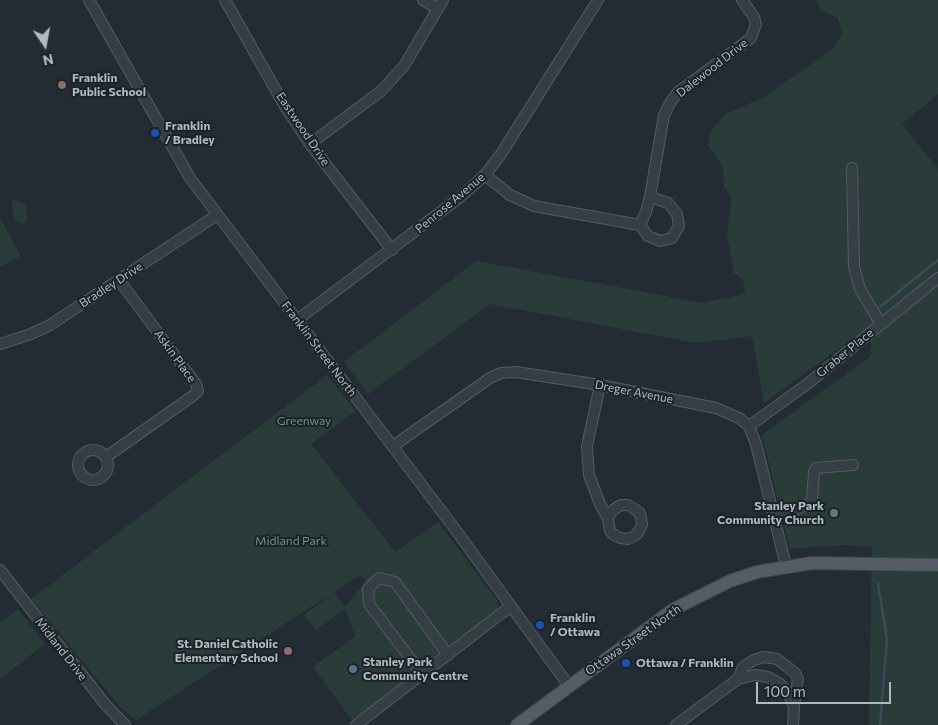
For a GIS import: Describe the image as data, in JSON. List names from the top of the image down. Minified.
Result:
{"streets":{"main road":["Ottawa Street North"],"street":["Dalewood Drive","Eastwood Drive","Penrose Avenue","Bradley Drive","Franklin Street North","Graber Place","Askin Place","Dreger Avenue","Midland Drive"]},"crossings":[["Eastwood Drive","Penrose Avenue"],["Penrose Avenue","Franklin Street North"],["Bradley Drive","Franklin Street North"],["Bradley Drive","Askin Place"],["Franklin Street North","Dreger Avenue"],["Franklin Street North","Ottawa Street North"],["Graber Place","Dreger Avenue"]],"parks":["Greenway","Midland Park"],"places":["Franklin Public School","Franklin / Bradley","Stanley Park Community Church","Franklin / Ottawa","St. Daniel Catholic Elementary School","Ottawa / Franklin","Stanley Park Community Centre"],"scale_bar":"100 m","north":"bottom"}
